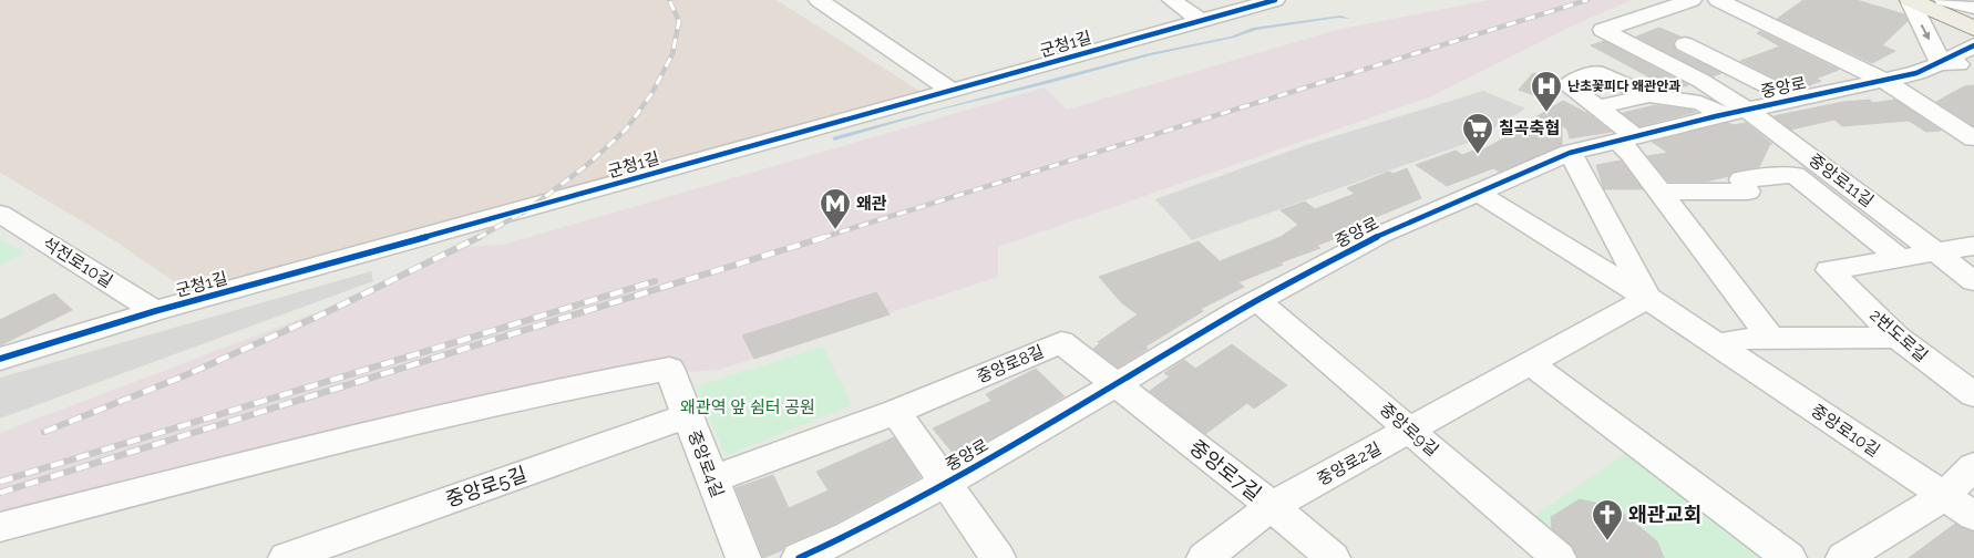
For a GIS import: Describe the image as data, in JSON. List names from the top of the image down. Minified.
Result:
{"streets":{"street":["군청1길","중앙로","중앙로11길","석전로10길","2번도로길","중앙로8길","중앙로9길","중앙로10길","중앙로4길","중앙로2길","중앙로7길","중앙로5길"]},"crossings":[["군청1길","석전로10길"],["중앙로","중앙로11길"],["중앙로","중앙로8길"],["중앙로","중앙로9길"],["중앙로","중앙로10길"],["중앙로","중앙로7길"],["중앙로8길","중앙로7길"],["중앙로9길","중앙로2길"],["중앙로10길","중앙로2길"],["중앙로4길","중앙로5길"],["중앙로2길","중앙로7길"]],"parks":["왜관역 앞 쉼터 공원"],"places":{"hospital":["난초꽃피다 왜관안과"],"supermarket":["칠곡축협"],"metro station":["왜관"],"church":["왜관교회"]}}
